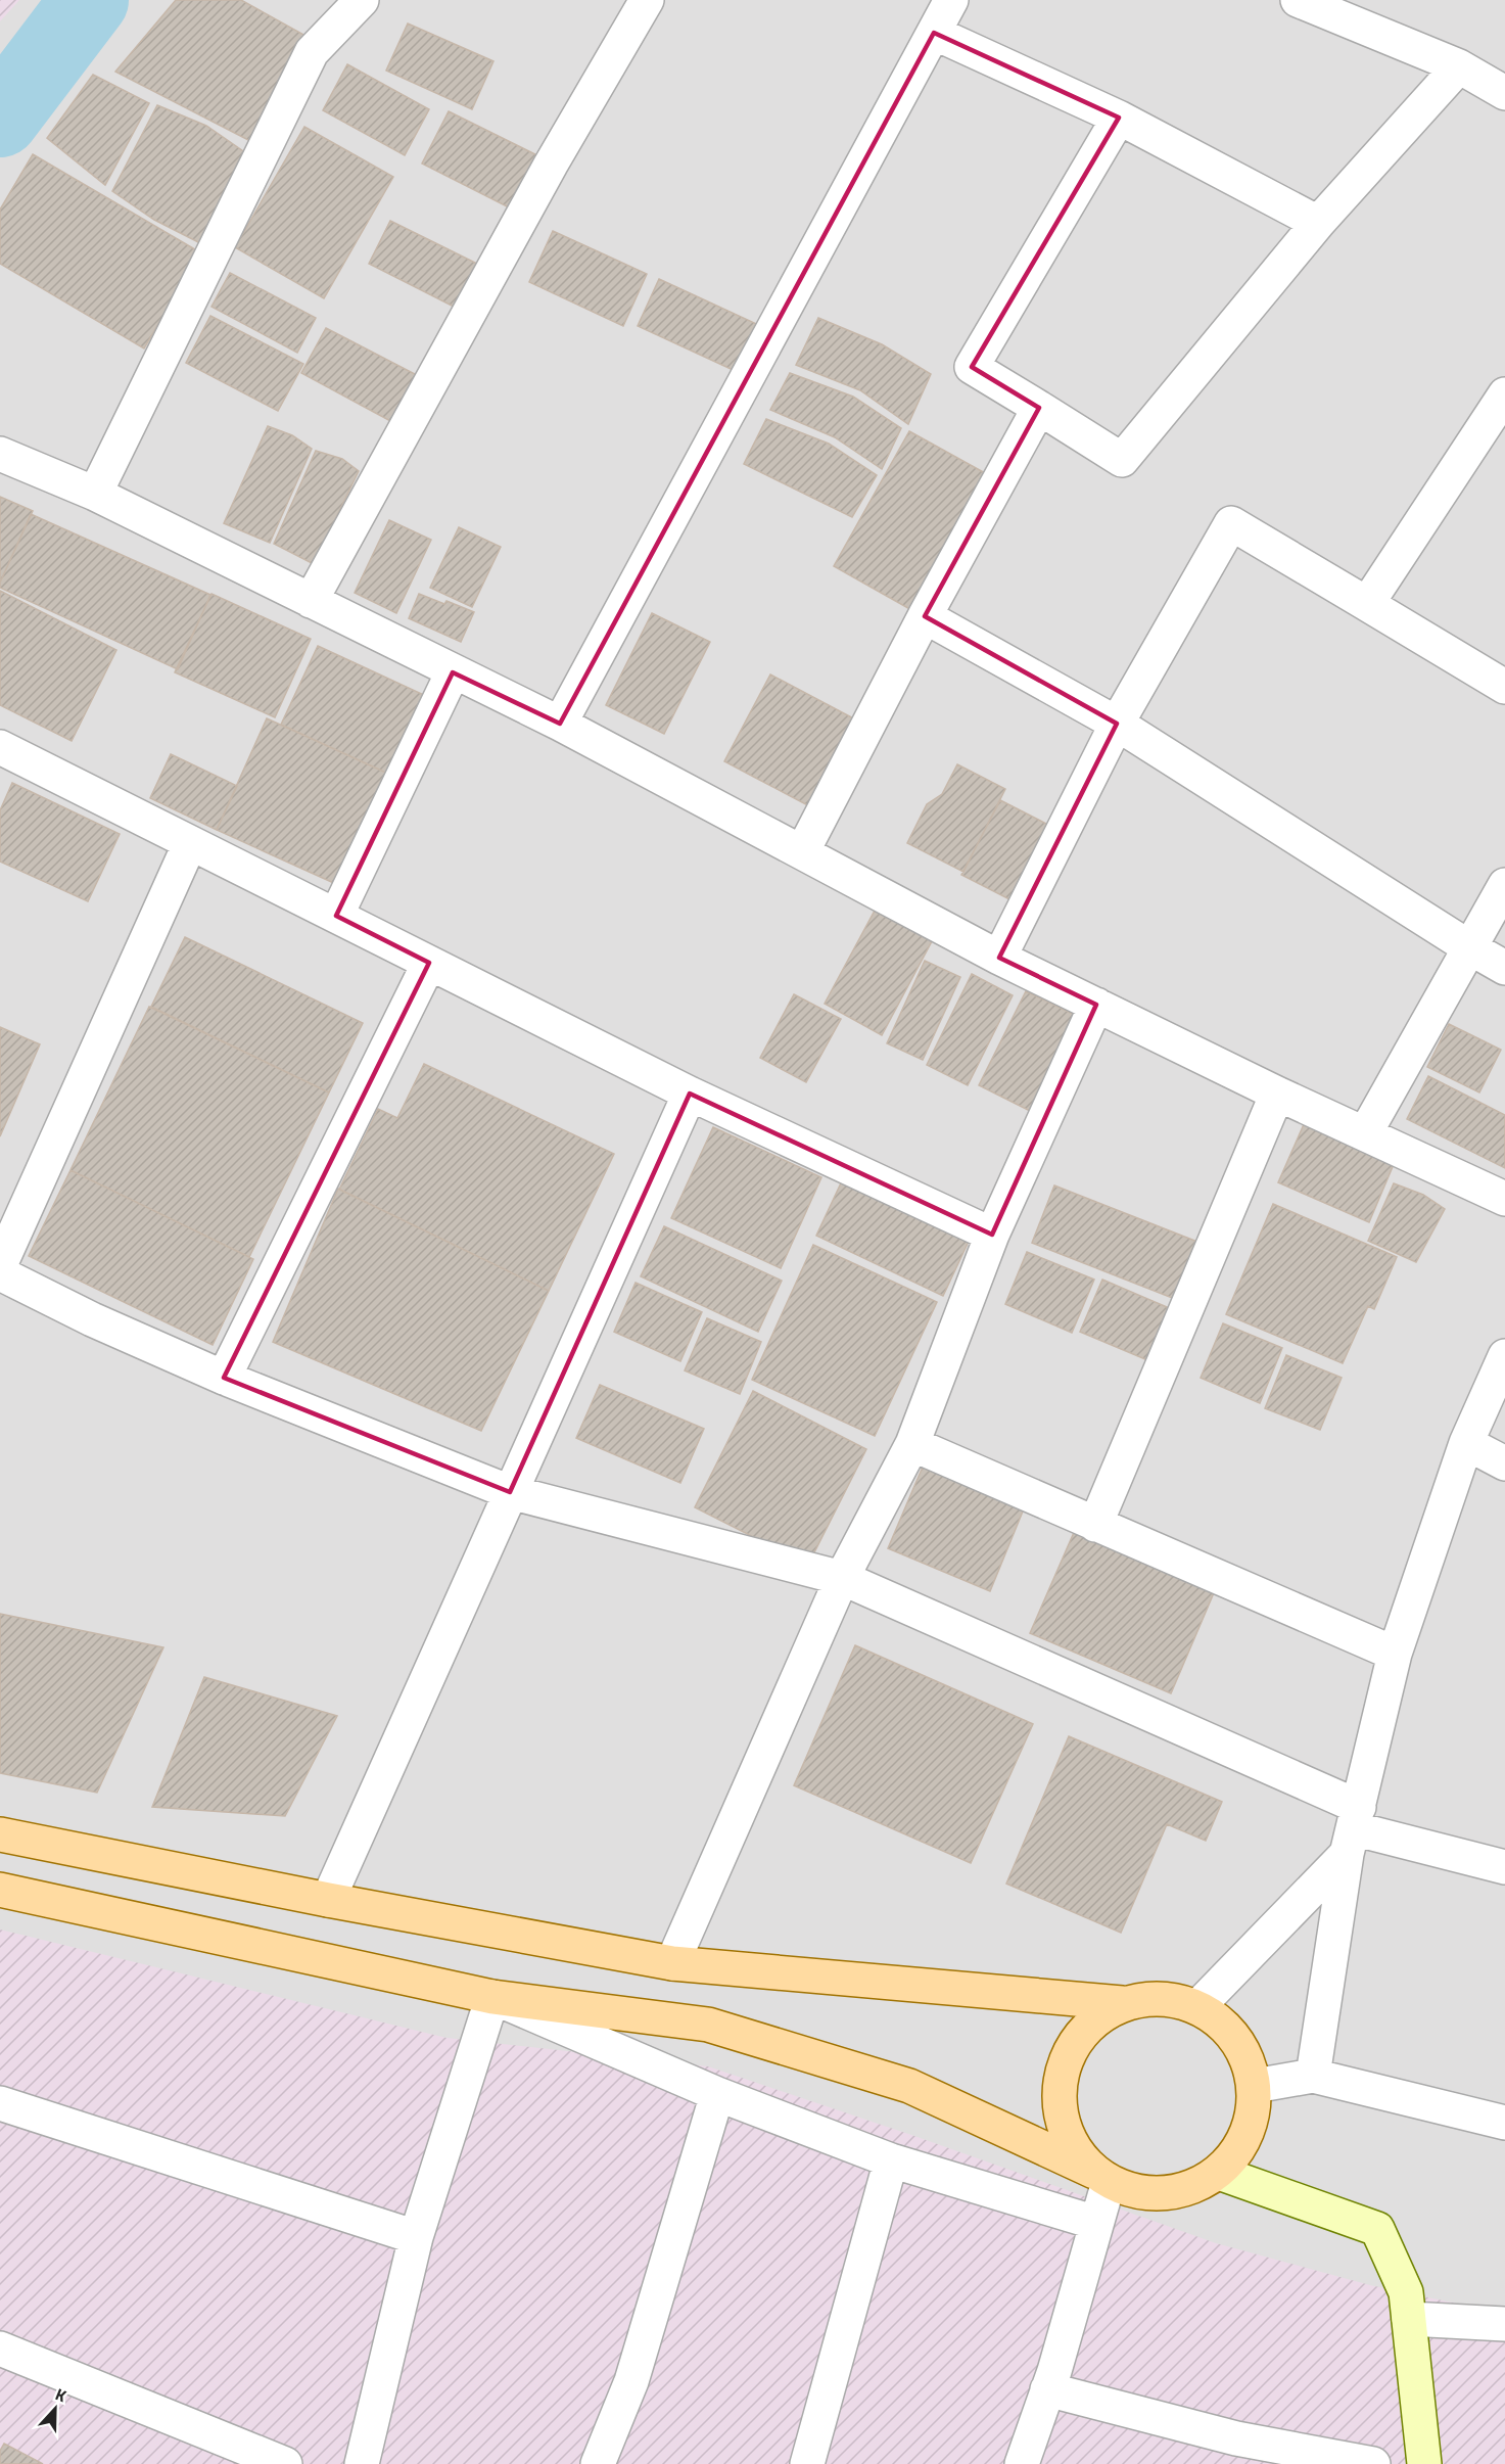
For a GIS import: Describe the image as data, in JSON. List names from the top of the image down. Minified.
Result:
{"north":"top"}
